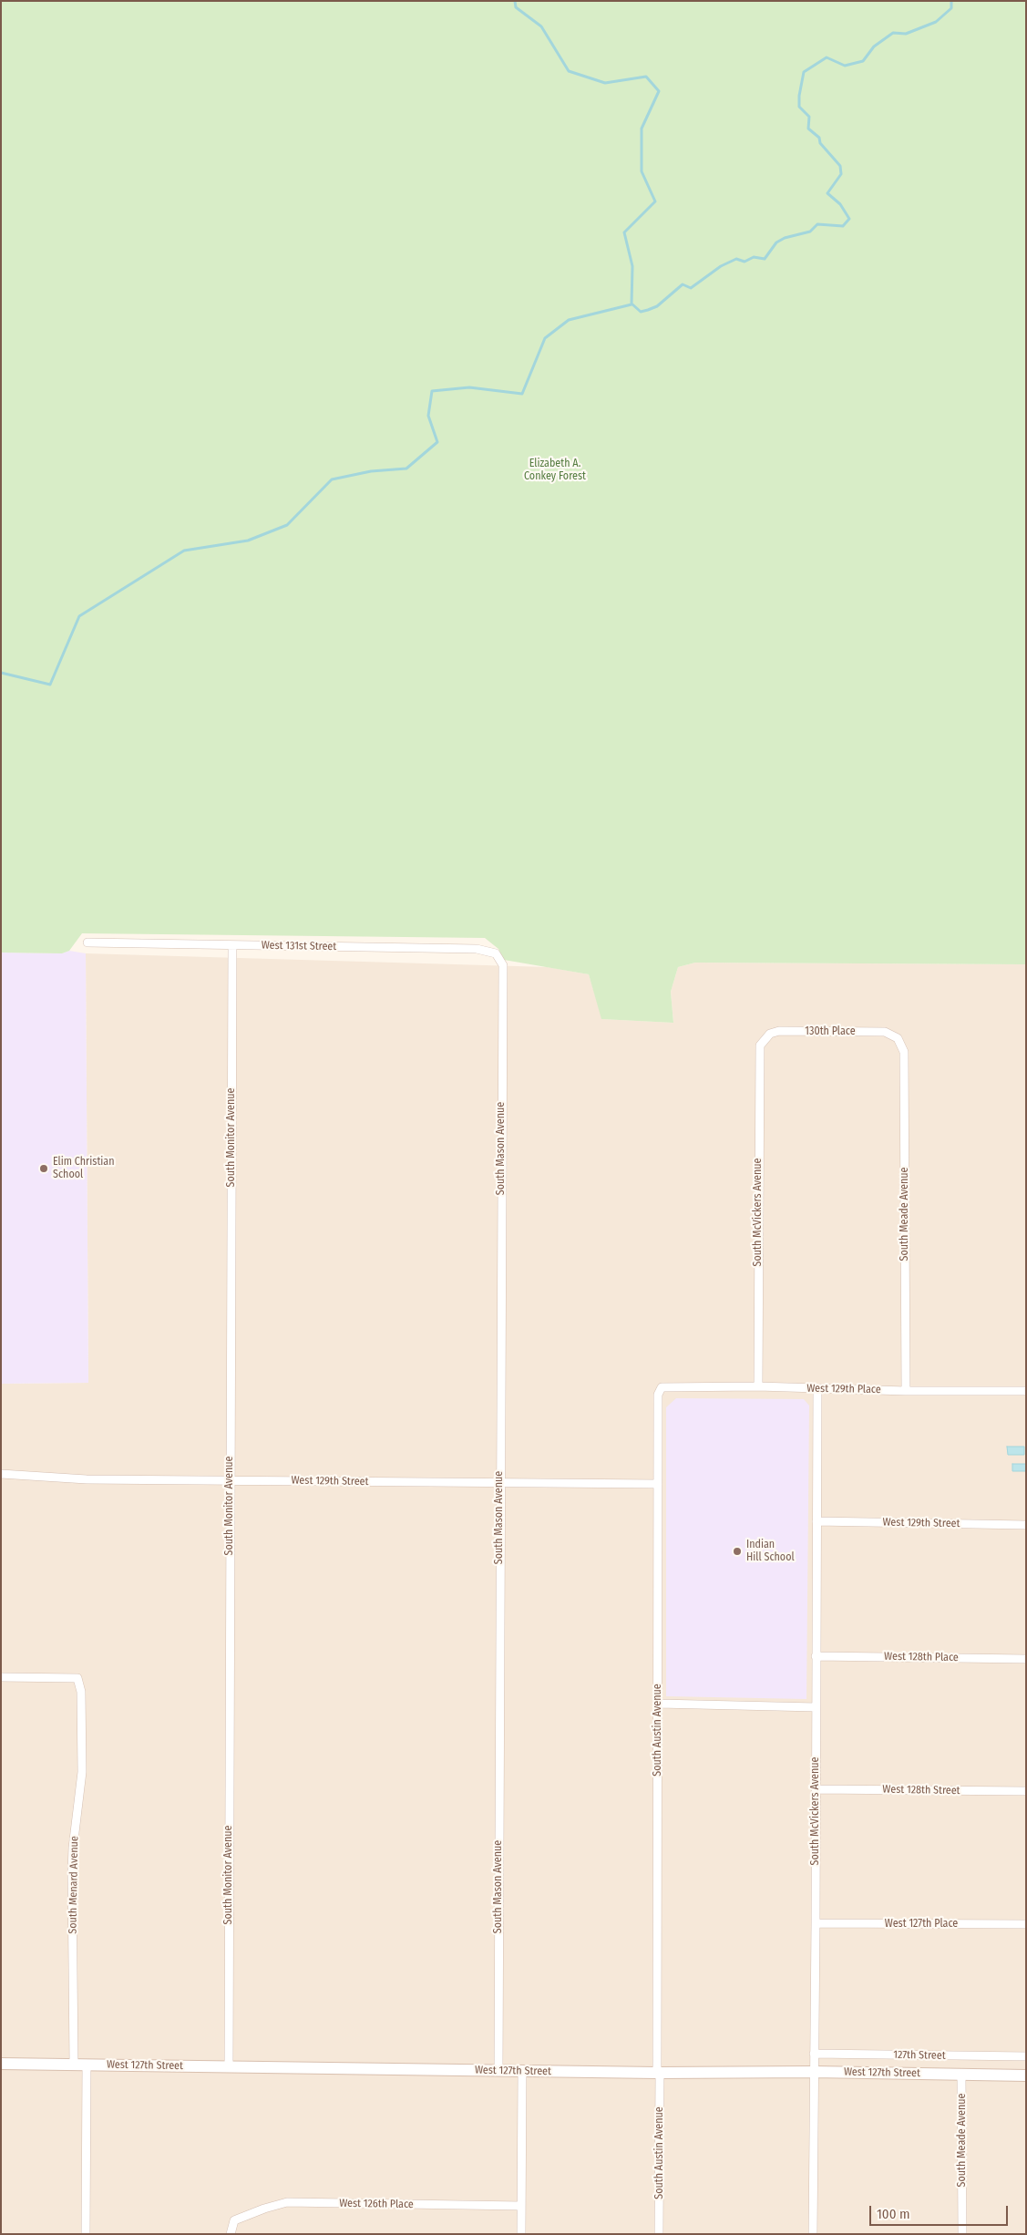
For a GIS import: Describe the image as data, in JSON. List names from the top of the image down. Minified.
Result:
{"streets":{"main road":["West 127th Street"],"street":["West 131st Street","130th Place","South Monitor Avenue","South Mason Avenue","South McVickers Avenue","South Meade Avenue","West 129th Place","West 129th Street","West 128th Place","South Austin Avenue","West 128th Street","South Menard Avenue","West 127th Place","127th Street","West 126th Place"]},"crossings":[["West 131st Street","South Monitor Avenue"],["West 131st Street","South Mason Avenue"],["130th Place","South McVickers Avenue"],["130th Place","South Meade Avenue"],["South Monitor Avenue","West 129th Street"],["South Monitor Avenue","West 127th Street"],["South Mason Avenue","West 129th Street"],["South Mason Avenue","West 127th Street"],["South McVickers Avenue","West 129th Place"],["South McVickers Avenue","West 129th Street"],["South McVickers Avenue","West 128th Place"],["South McVickers Avenue","West 128th Street"],["South McVickers Avenue","West 127th Place"],["South McVickers Avenue","127th Street"],["South McVickers Avenue","West 127th Street"],["South Meade Avenue","West 129th Place"],["South Meade Avenue","West 127th Street"],["West 129th Place","South Austin Avenue"],["West 129th Street","South Austin Avenue"],["South Austin Avenue","West 127th Street"],["South Menard Avenue","West 127th Street"]],"parks":["Elizabeth A. Conkey Forest"],"places":["Elim Christian School","Indian Hill School"],"scale_bar":"100 m"}
